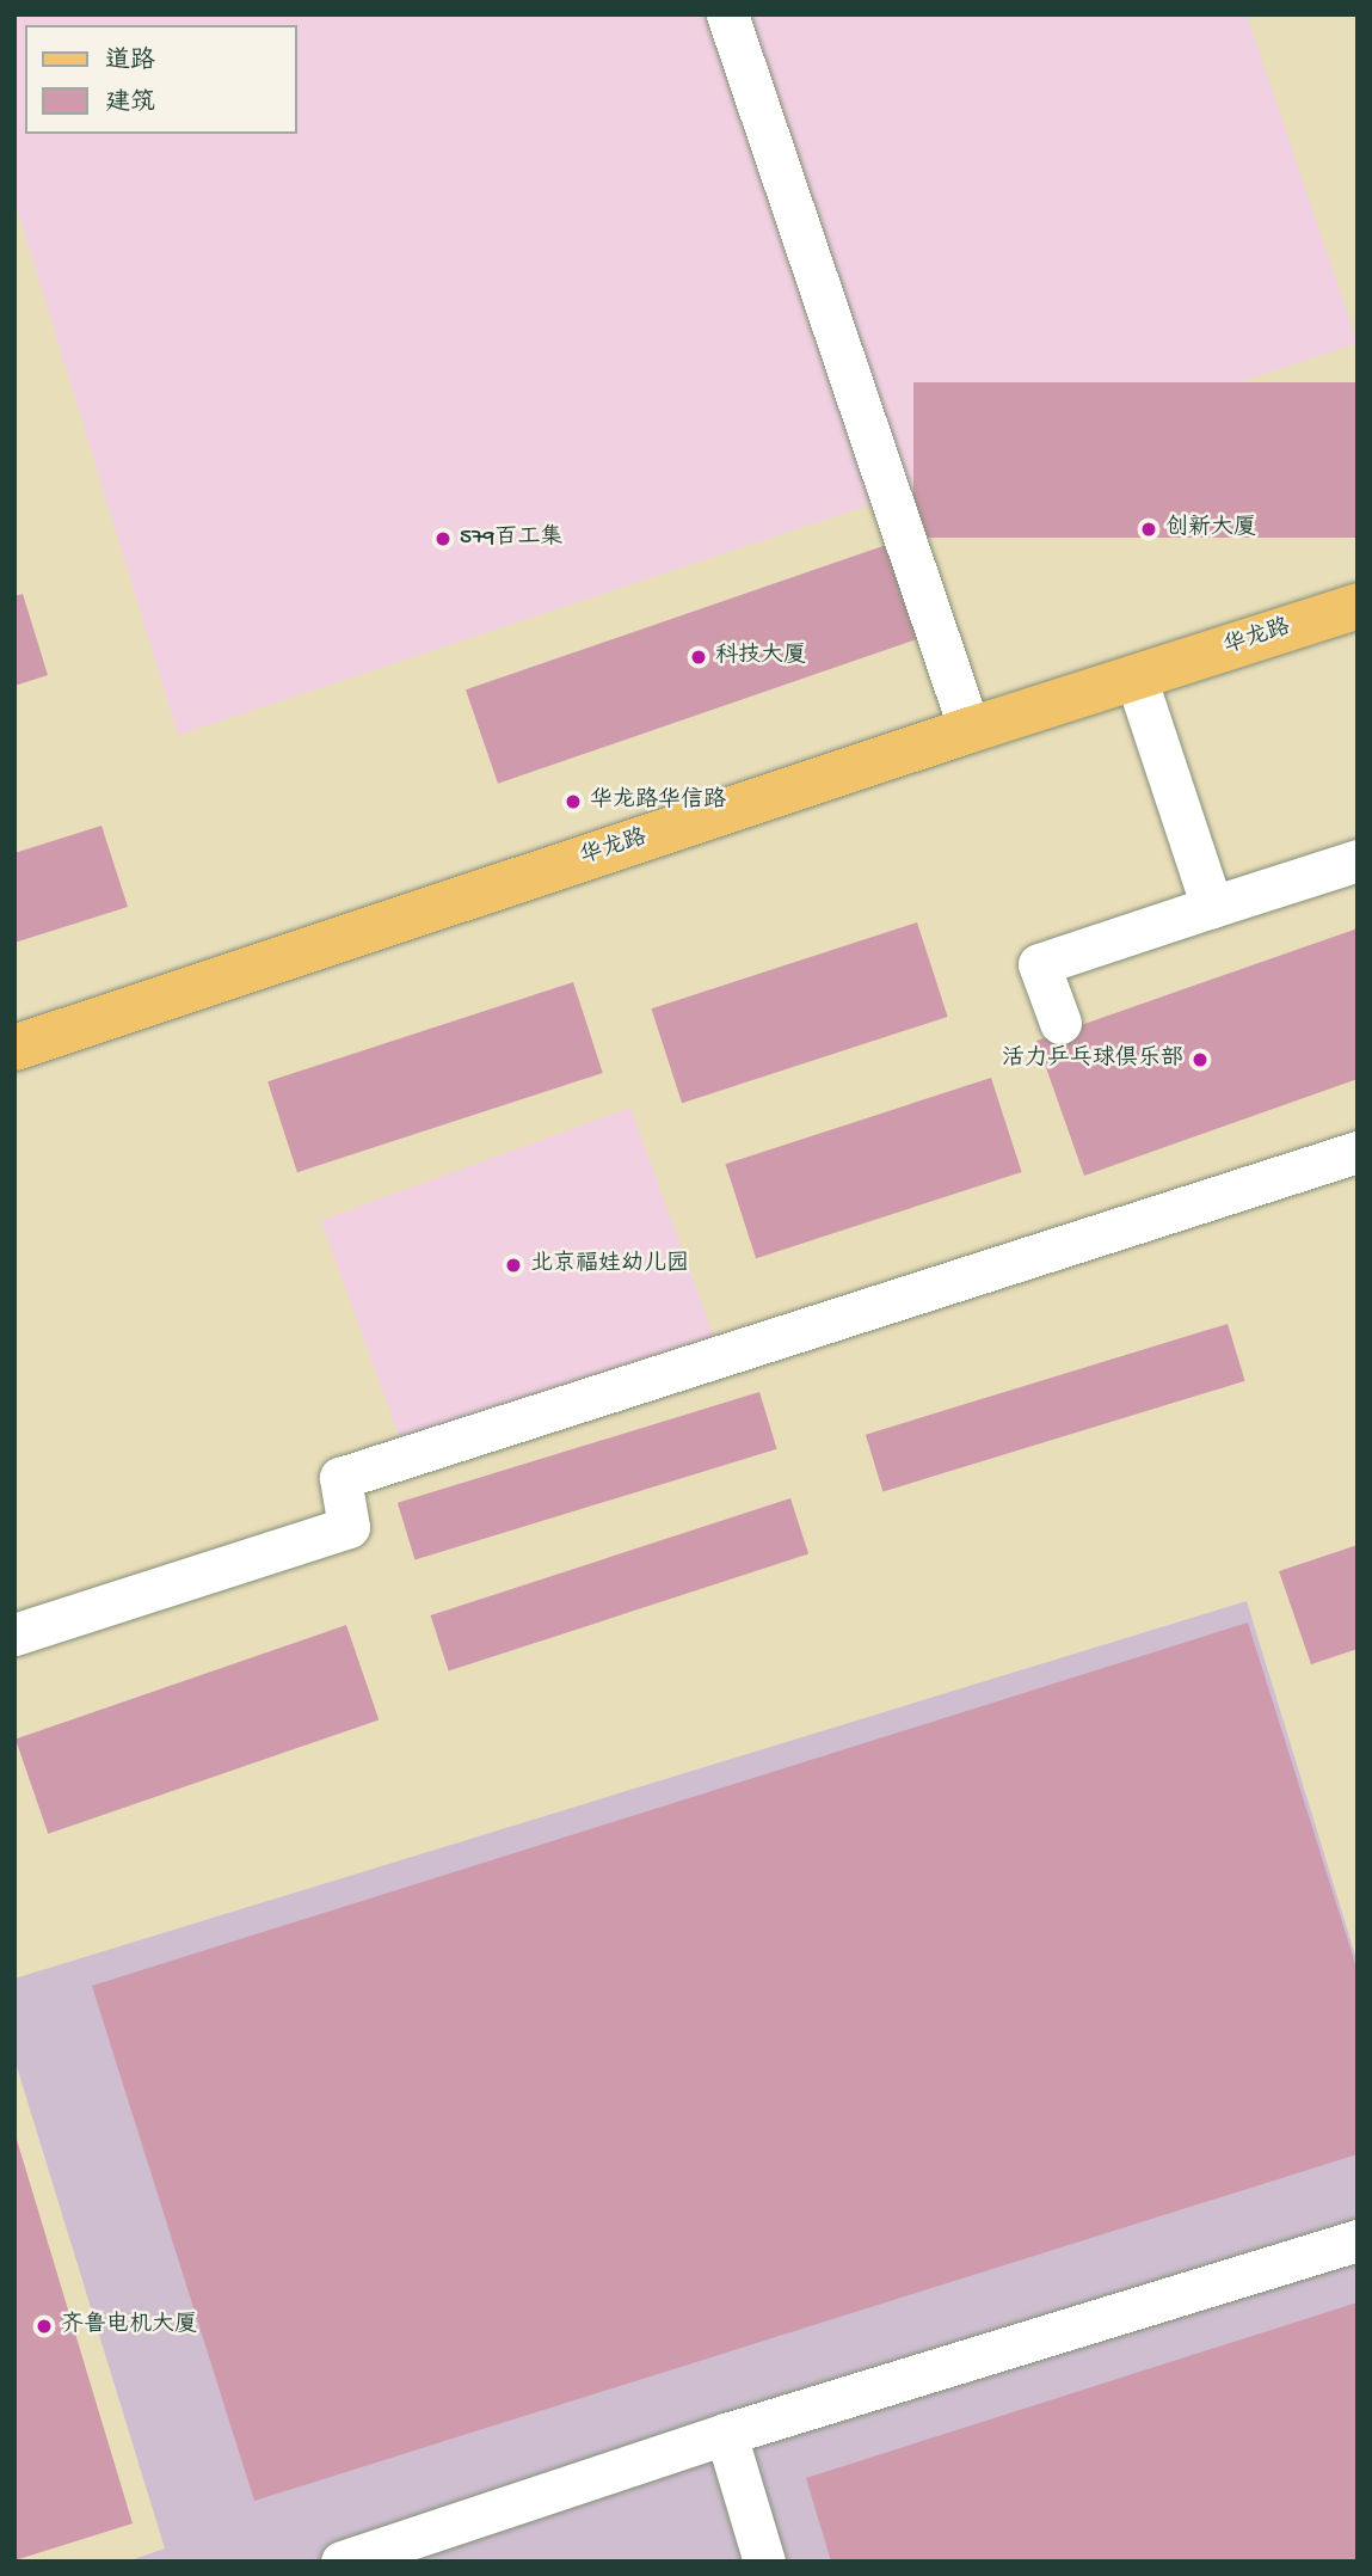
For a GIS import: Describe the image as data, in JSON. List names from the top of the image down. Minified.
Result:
{"streets":{"main road":["华龙路"]},"places":["创新大厦","579百工集","科技大厦","华龙路华信路","活力乒乓球俱乐部","北京福娃幼儿园","齐鲁电机大厦"],"legend":["道路","建筑"]}
